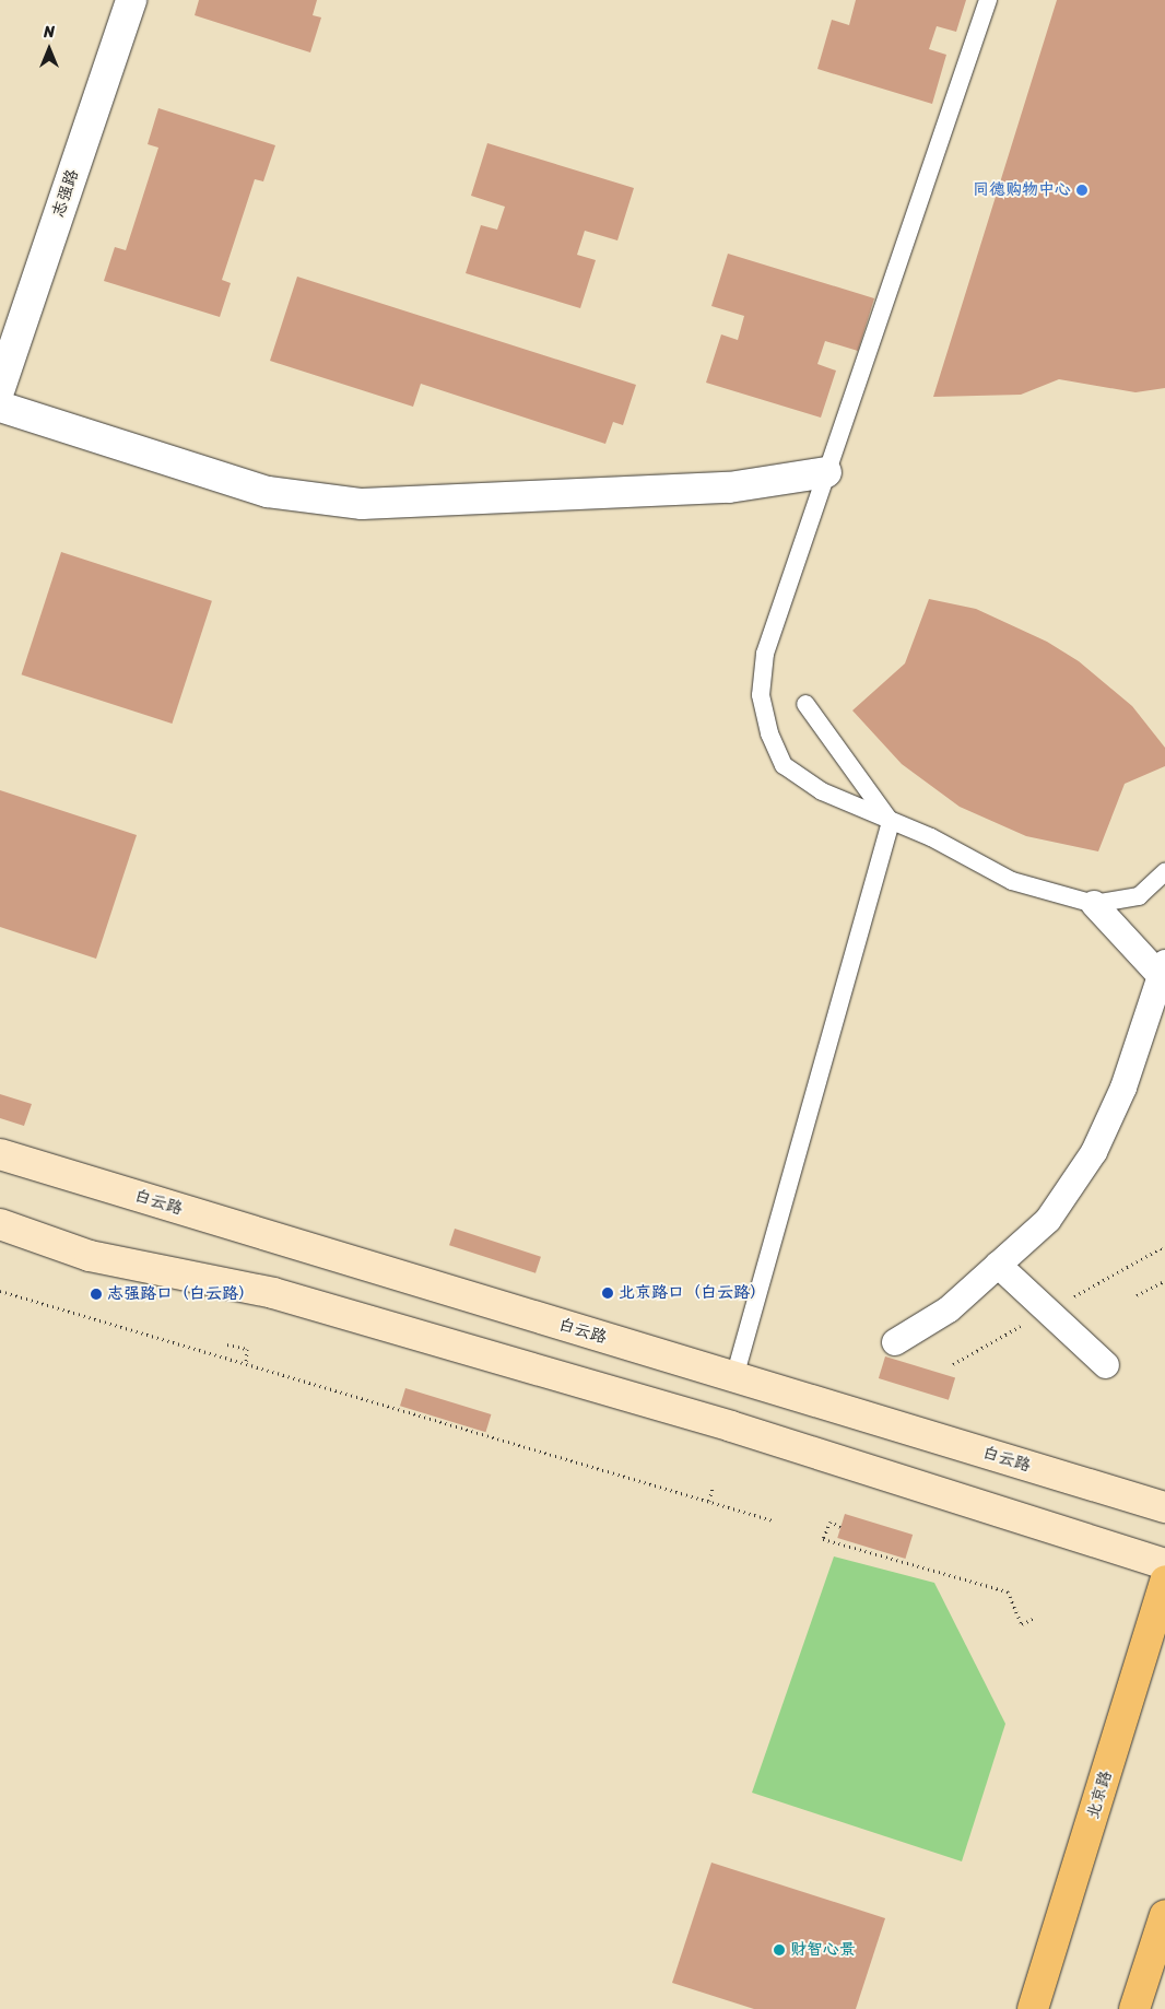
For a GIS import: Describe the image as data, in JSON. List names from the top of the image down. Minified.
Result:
{"streets":{"main road":["白云路","北京路"],"street":["志强路"]},"places":["同德购物中心","北京路口（白云路）","志强路口（白云路）","财智心景"],"north":"top"}
